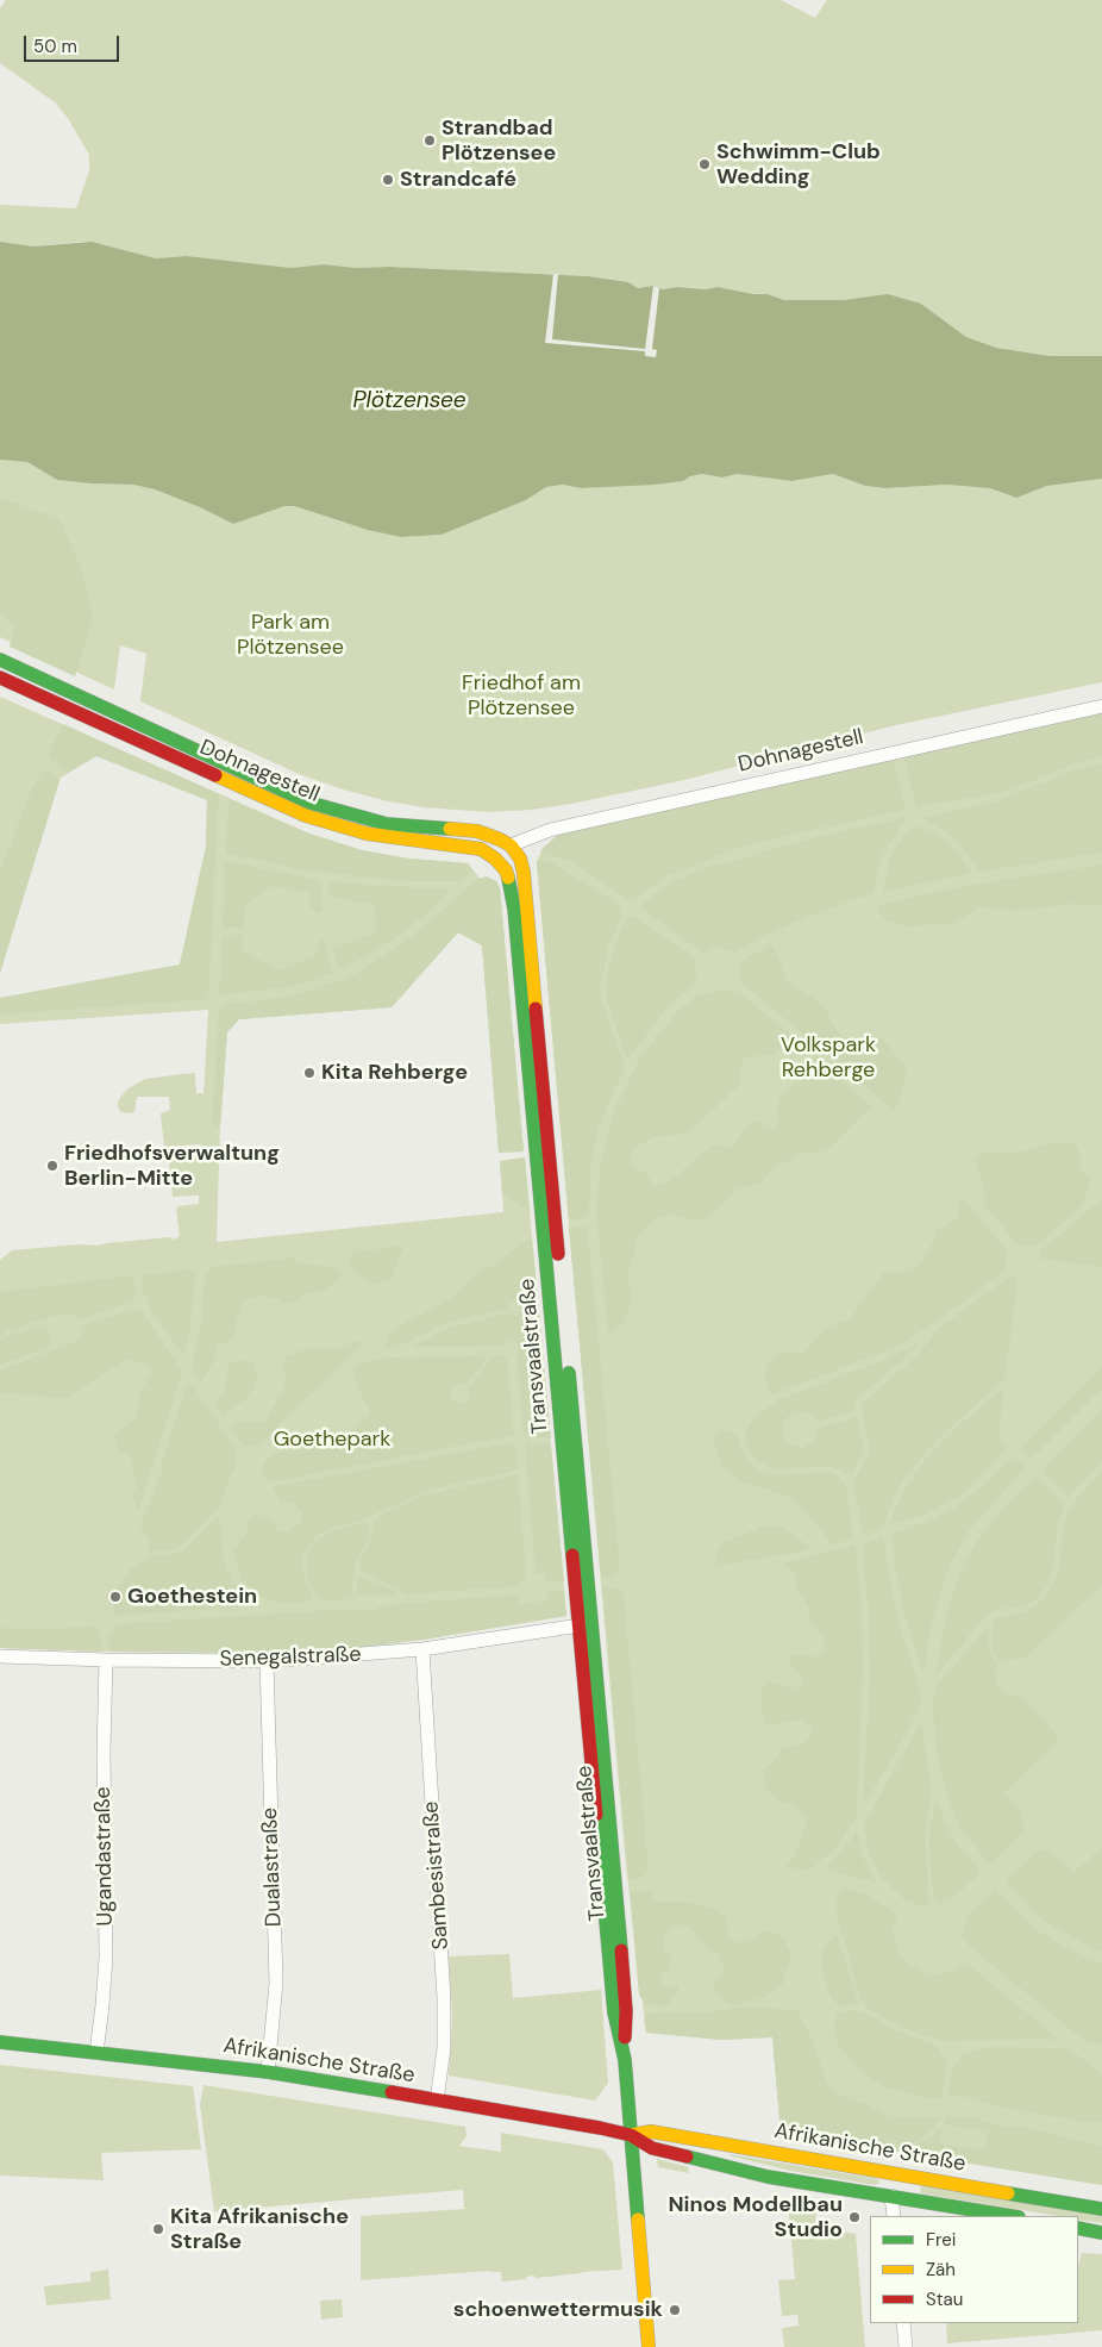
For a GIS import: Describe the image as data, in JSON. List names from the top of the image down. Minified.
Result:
{"streets":{"street":["Dohnagestell","Transvaalstraße","Senegalstraße","Ugandastraße","Dualastraße","Sambesistraße","Afrikanische Straße"]},"crossings":[["Dohnagestell","Transvaalstraße"],["Transvaalstraße","Senegalstraße"],["Transvaalstraße","Afrikanische Straße"],["Senegalstraße","Ugandastraße"],["Senegalstraße","Dualastraße"],["Senegalstraße","Sambesistraße"],["Ugandastraße","Afrikanische Straße"],["Dualastraße","Afrikanische Straße"],["Sambesistraße","Afrikanische Straße"]],"water":["Plötzensee"],"parks":["Park am Plötzensee","Friedhof am Plötzensee","Volkspark Rehberge","Goethepark"],"places":["Strandbad Plötzensee","Schwimm-Club Wedding","Strandcafé","Kita Rehberge","Friedhofsverwaltung Berlin-Mitte","Goethestein","Ninos Modellbau Studio","Kita Afrikanische Straße","schoenwettermusik"],"legend":["Frei","Zäh","Stau"],"scale_bar":"50 m"}
